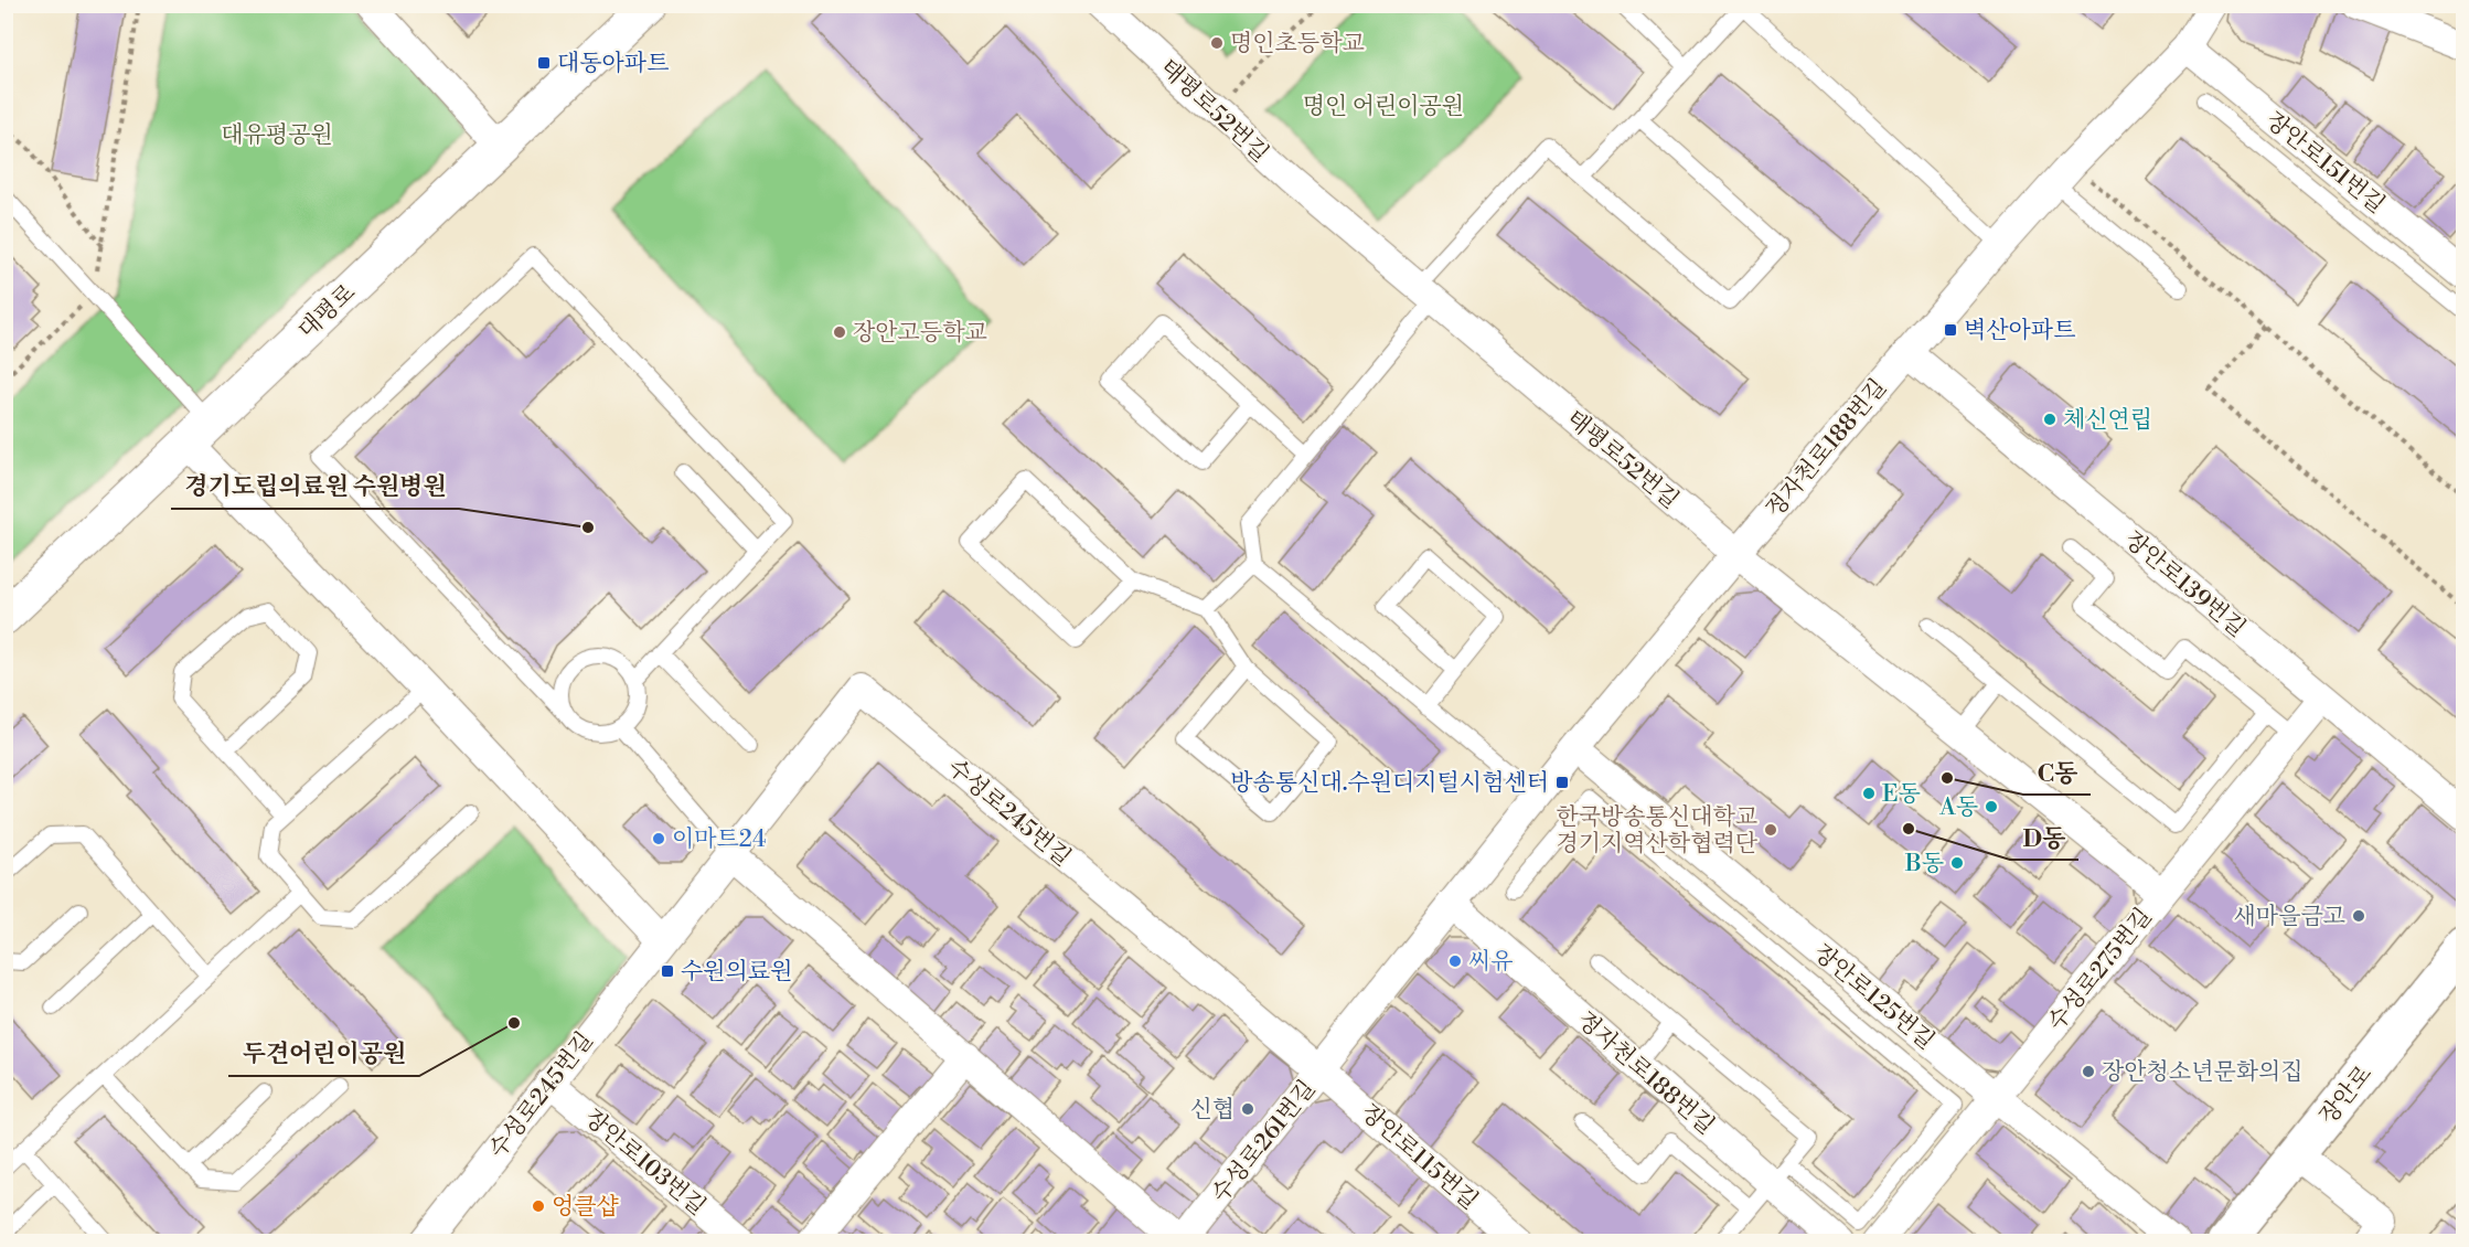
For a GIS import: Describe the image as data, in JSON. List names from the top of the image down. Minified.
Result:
{"streets":{"main road":["장안로"],"street":["태평로52번길","장안로151번길","대평로","정자천로188번길","장안로139번길","수성로245번길","수성로275번길","장안로125번길","수성로261번길","장안로115번길","장안로103번길"]},"crossings":[["태평로52번길","정자천로188번길"],["태평로52번길","수성로275번길"],["장안로151번길","정자천로188번길"],["정자천로188번길","장안로139번길"],["정자천로188번길","수성로245번길"],["정자천로188번길","장안로125번길"],["정자천로188번길","수성로261번길"],["정자천로188번길","장안로115번길"],["장안로139번길","수성로275번길"],["수성로245번길","수성로261번길"],["수성로245번길","장안로115번길"],["수성로245번길","장안로103번길"],["수성로275번길","장안로125번길"],["수성로261번길","장안로115번길"]],"parks":["명인 어린이공원","대유평공원"],"places":{"other":["명인초등학교","장안고등학교","체신연립","경기도립의료원 수원병원","C동","E동","A동","D동","한국방송통신대학교 경기지역산학협력단","이마트24","B동","새마을금고","씨유","두견어린이공원","장안청소년문화의집","신협","엉클샵"],"transit":["대동아파트","벽산아파트","방송통신대.수원디지털시험센터","수원의료원"]}}
